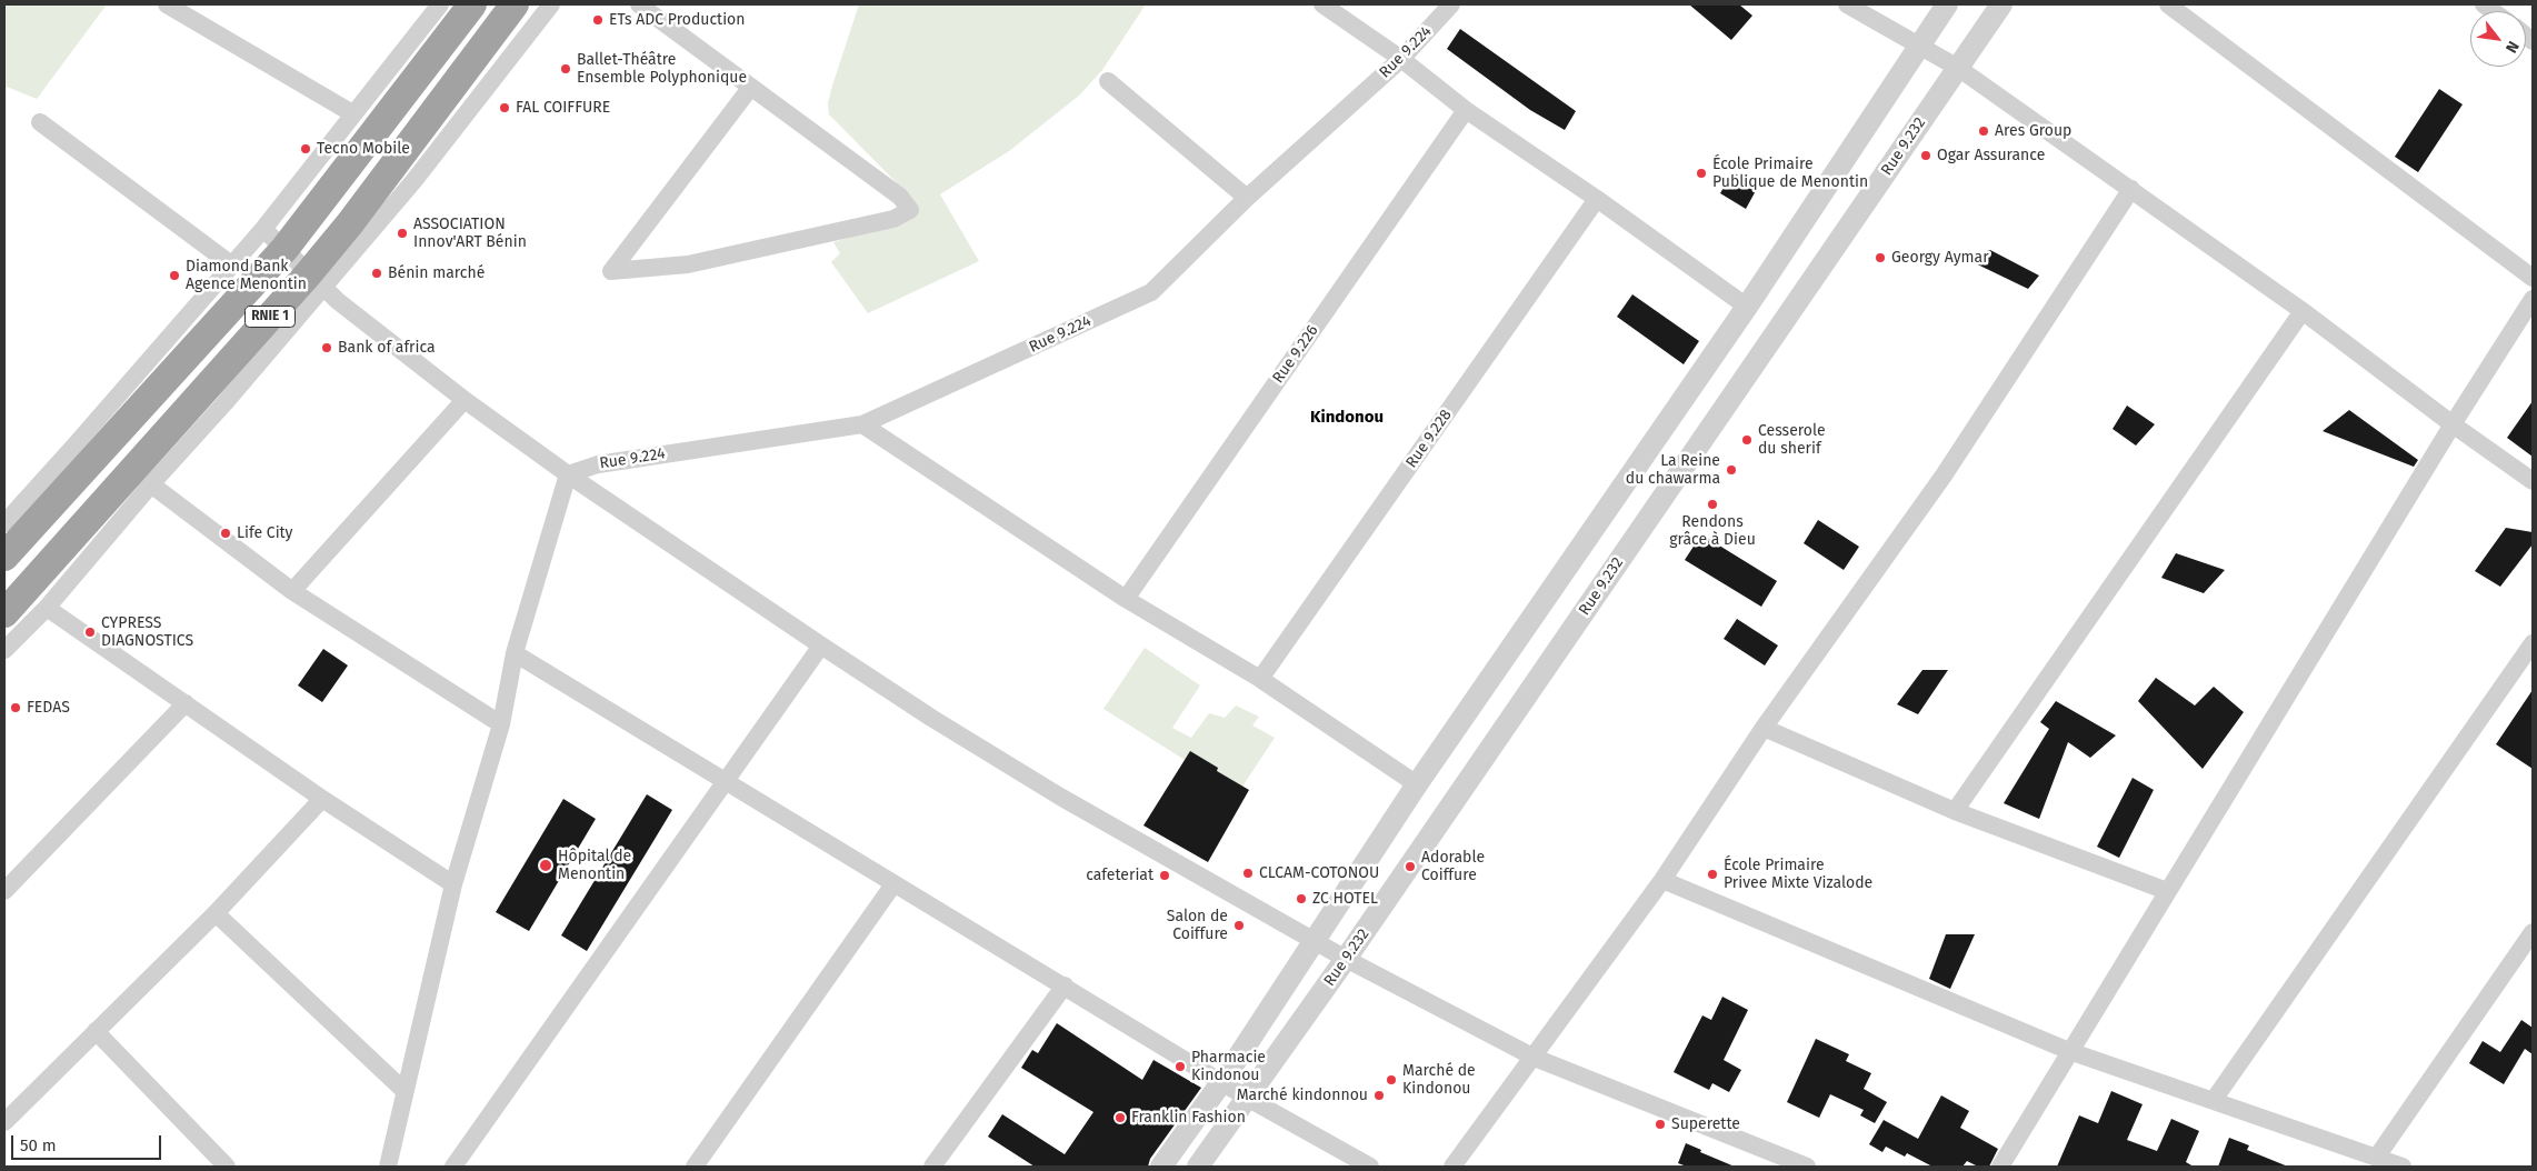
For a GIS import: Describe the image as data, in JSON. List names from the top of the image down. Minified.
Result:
{"streets":{"highway":["RNIE 1"],"street":["Rue 9.224","Rue 9.232","Rue 9.226","Rue 9.228"]},"districts":["Kindonou"],"places":["ETs ADC Production","Ballet-Théâtre Ensemble Polyphonique","FAL COIFFURE","Ares Group","Tecno Mobile","Ogar Assurance","École Primaire Publique de Menontin","ASSOCIATION Innov'ART Bénin","Georgy Aymar","Bénin marché","Diamond Bank Agence Menontin","Bank of africa","Cesserole du sherif","La Reine du chawarma","Rendons grâce à Dieu","Life City","CYPRESS DIAGNOSTICS","FEDAS","Hôpital de Menontin","Adorable Coiffure","CLCAM-COTONOU","École Primaire Privee Mixte Vizalode","cafeteriat","ZC HOTEL","Salon de Coiffure","Pharmacie Kindonou","Marché de Kindonou","Marché kindonnou","Franklin Fashion","Superette"],"scale_bar":"50 m","north":"bottom right"}
